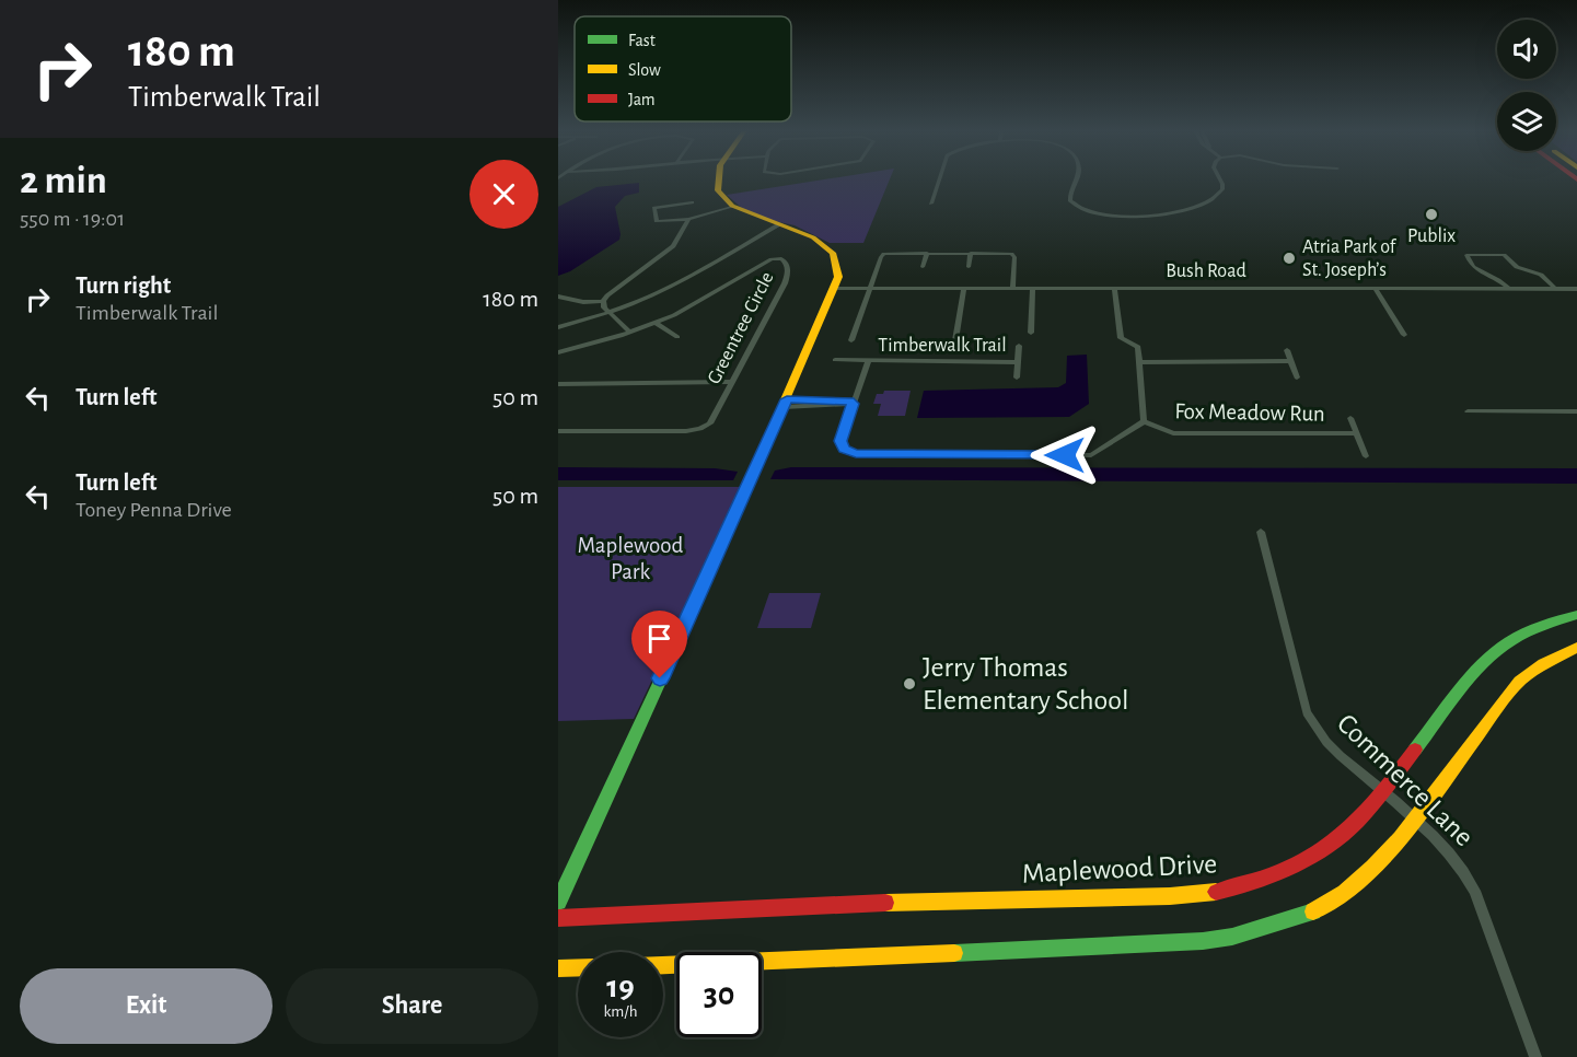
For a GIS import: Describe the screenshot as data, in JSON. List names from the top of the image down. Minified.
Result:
{"streets":{"street":["Bush Road","Greentree Circle","Timberwalk Trail","Fox Meadow Run","Commerce Lane","Maplewood Drive"]},"crossings":[["Timberwalk Trail","Fox Meadow Run"],["Commerce Lane","Maplewood Drive"]],"parks":["Maplewood Park"],"places":["Publix","Atria Park of St. Joseph’s","Jerry Thomas Elementary School"],"legend":["Fast","Slow","Jam"],"page":{"turn":["180 m","Timberwalk Trail"],"heading":["2 min","550 m · 19:01"],"list":[{"name":"Turn right","note":"Timberwalk Trail","value":"180 m"},{"name":"Turn left","value":"50 m"},{"name":"Turn left","note":"Toney Penna Drive","value":"50 m"}],"speed":"19 km/h","limit":"30","buttons":["Exit","Share"]}}
